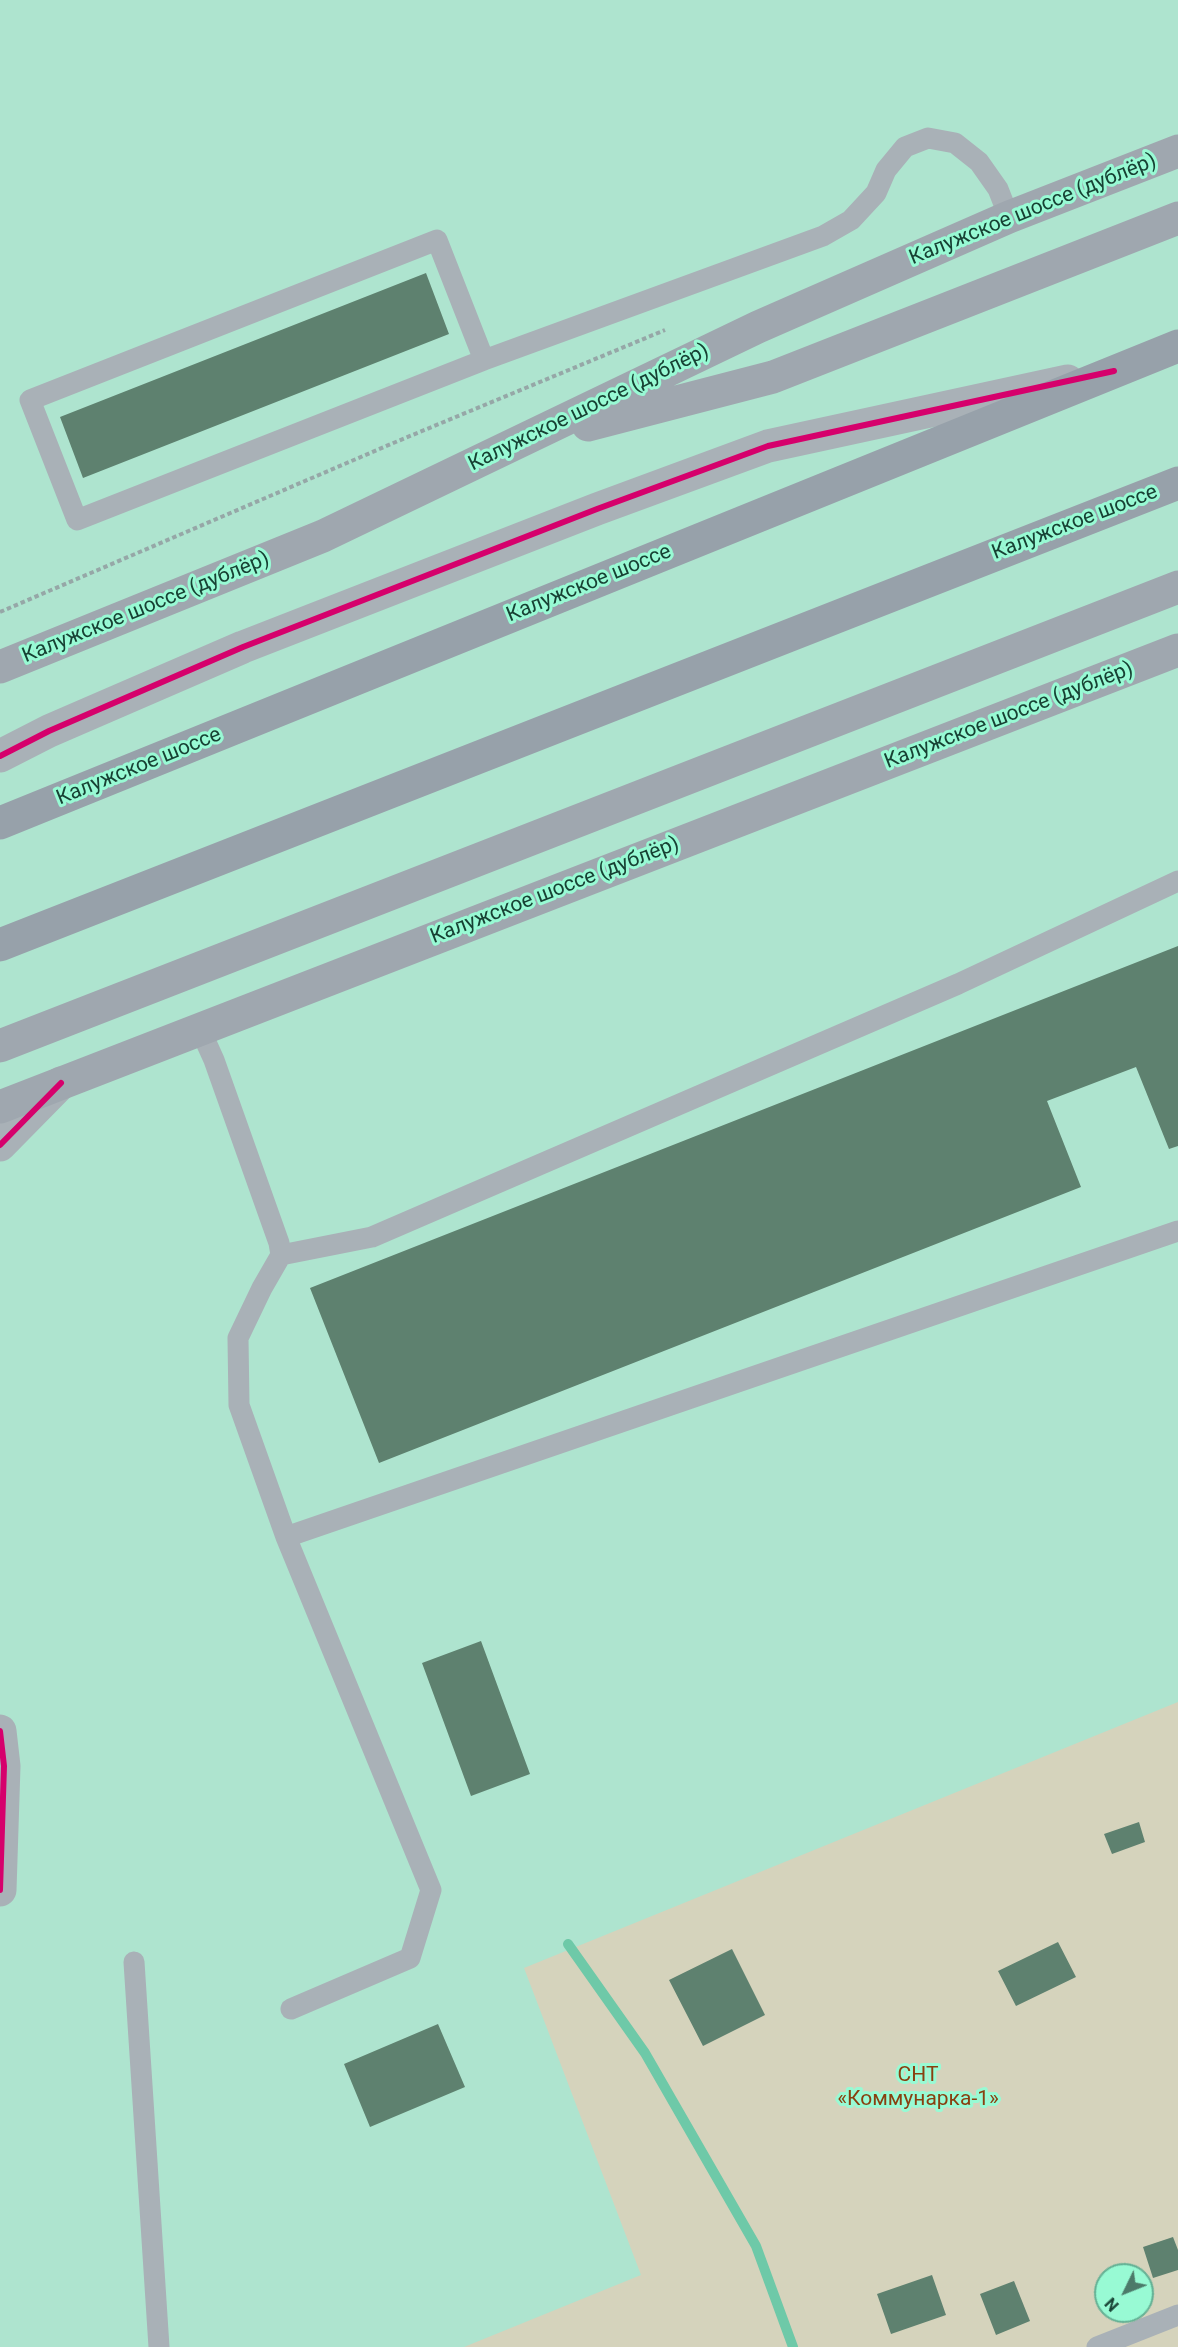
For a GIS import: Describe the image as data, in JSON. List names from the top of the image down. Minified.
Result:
{"streets":{"highway":["Калужское шоссе"],"main road":["Калужское шоссе (дублёр)"]},"parks":["СНТ «Коммунарка-1»"],"north":"bottom left"}
